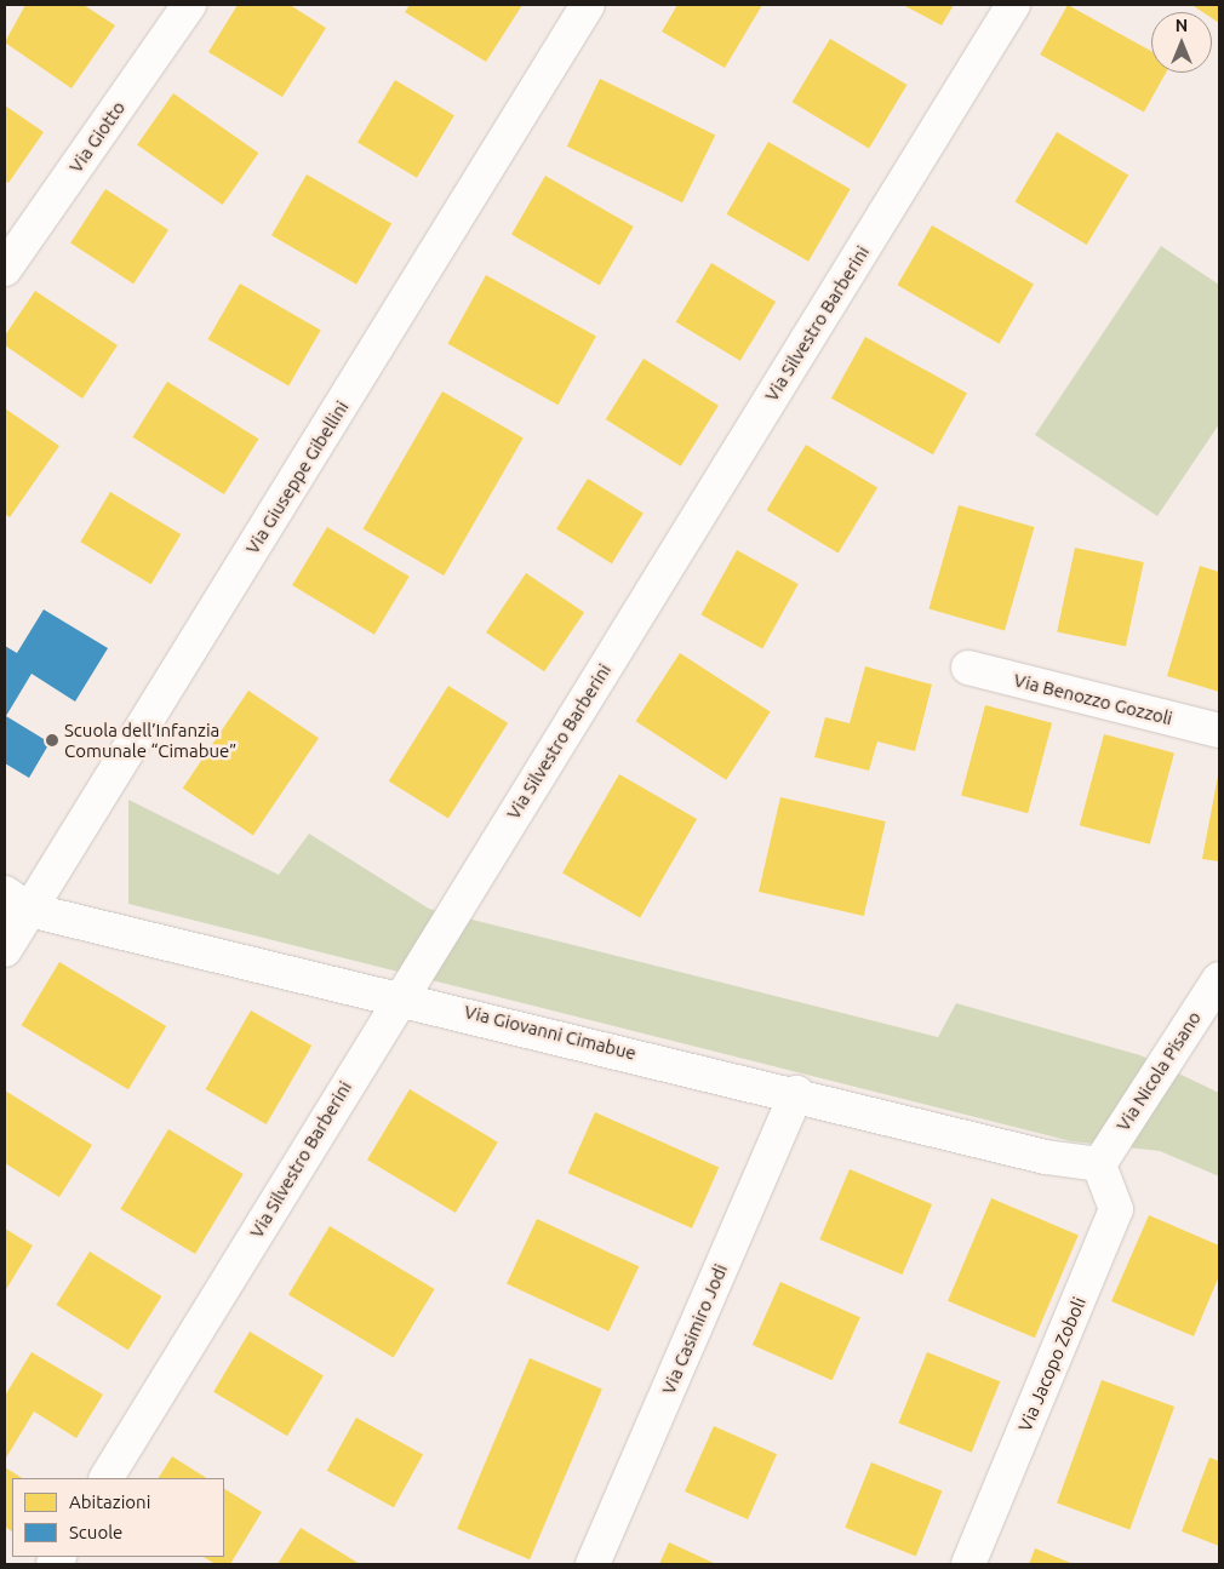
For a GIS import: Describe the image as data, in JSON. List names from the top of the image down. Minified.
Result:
{"streets":{"street":["Via Giotto","Via Silvestro Barberini","Via Giuseppe Gibellini","Via Benozzo Gozzoli","Via Giovanni Cimabue","Via Nicola Pisano","Via Casimiro Jodi","Via Jacopo Zoboli"]},"crossings":[["Via Silvestro Barberini","Via Giovanni Cimabue"],["Via Giuseppe Gibellini","Via Giovanni Cimabue"],["Via Giovanni Cimabue","Via Nicola Pisano"],["Via Giovanni Cimabue","Via Casimiro Jodi"],["Via Giovanni Cimabue","Via Jacopo Zoboli"],["Via Nicola Pisano","Via Jacopo Zoboli"]],"places":["Scuola dell’Infanzia Comunale “Cimabue”"],"legend":["Abitazioni","Scuole"],"north":"top"}
